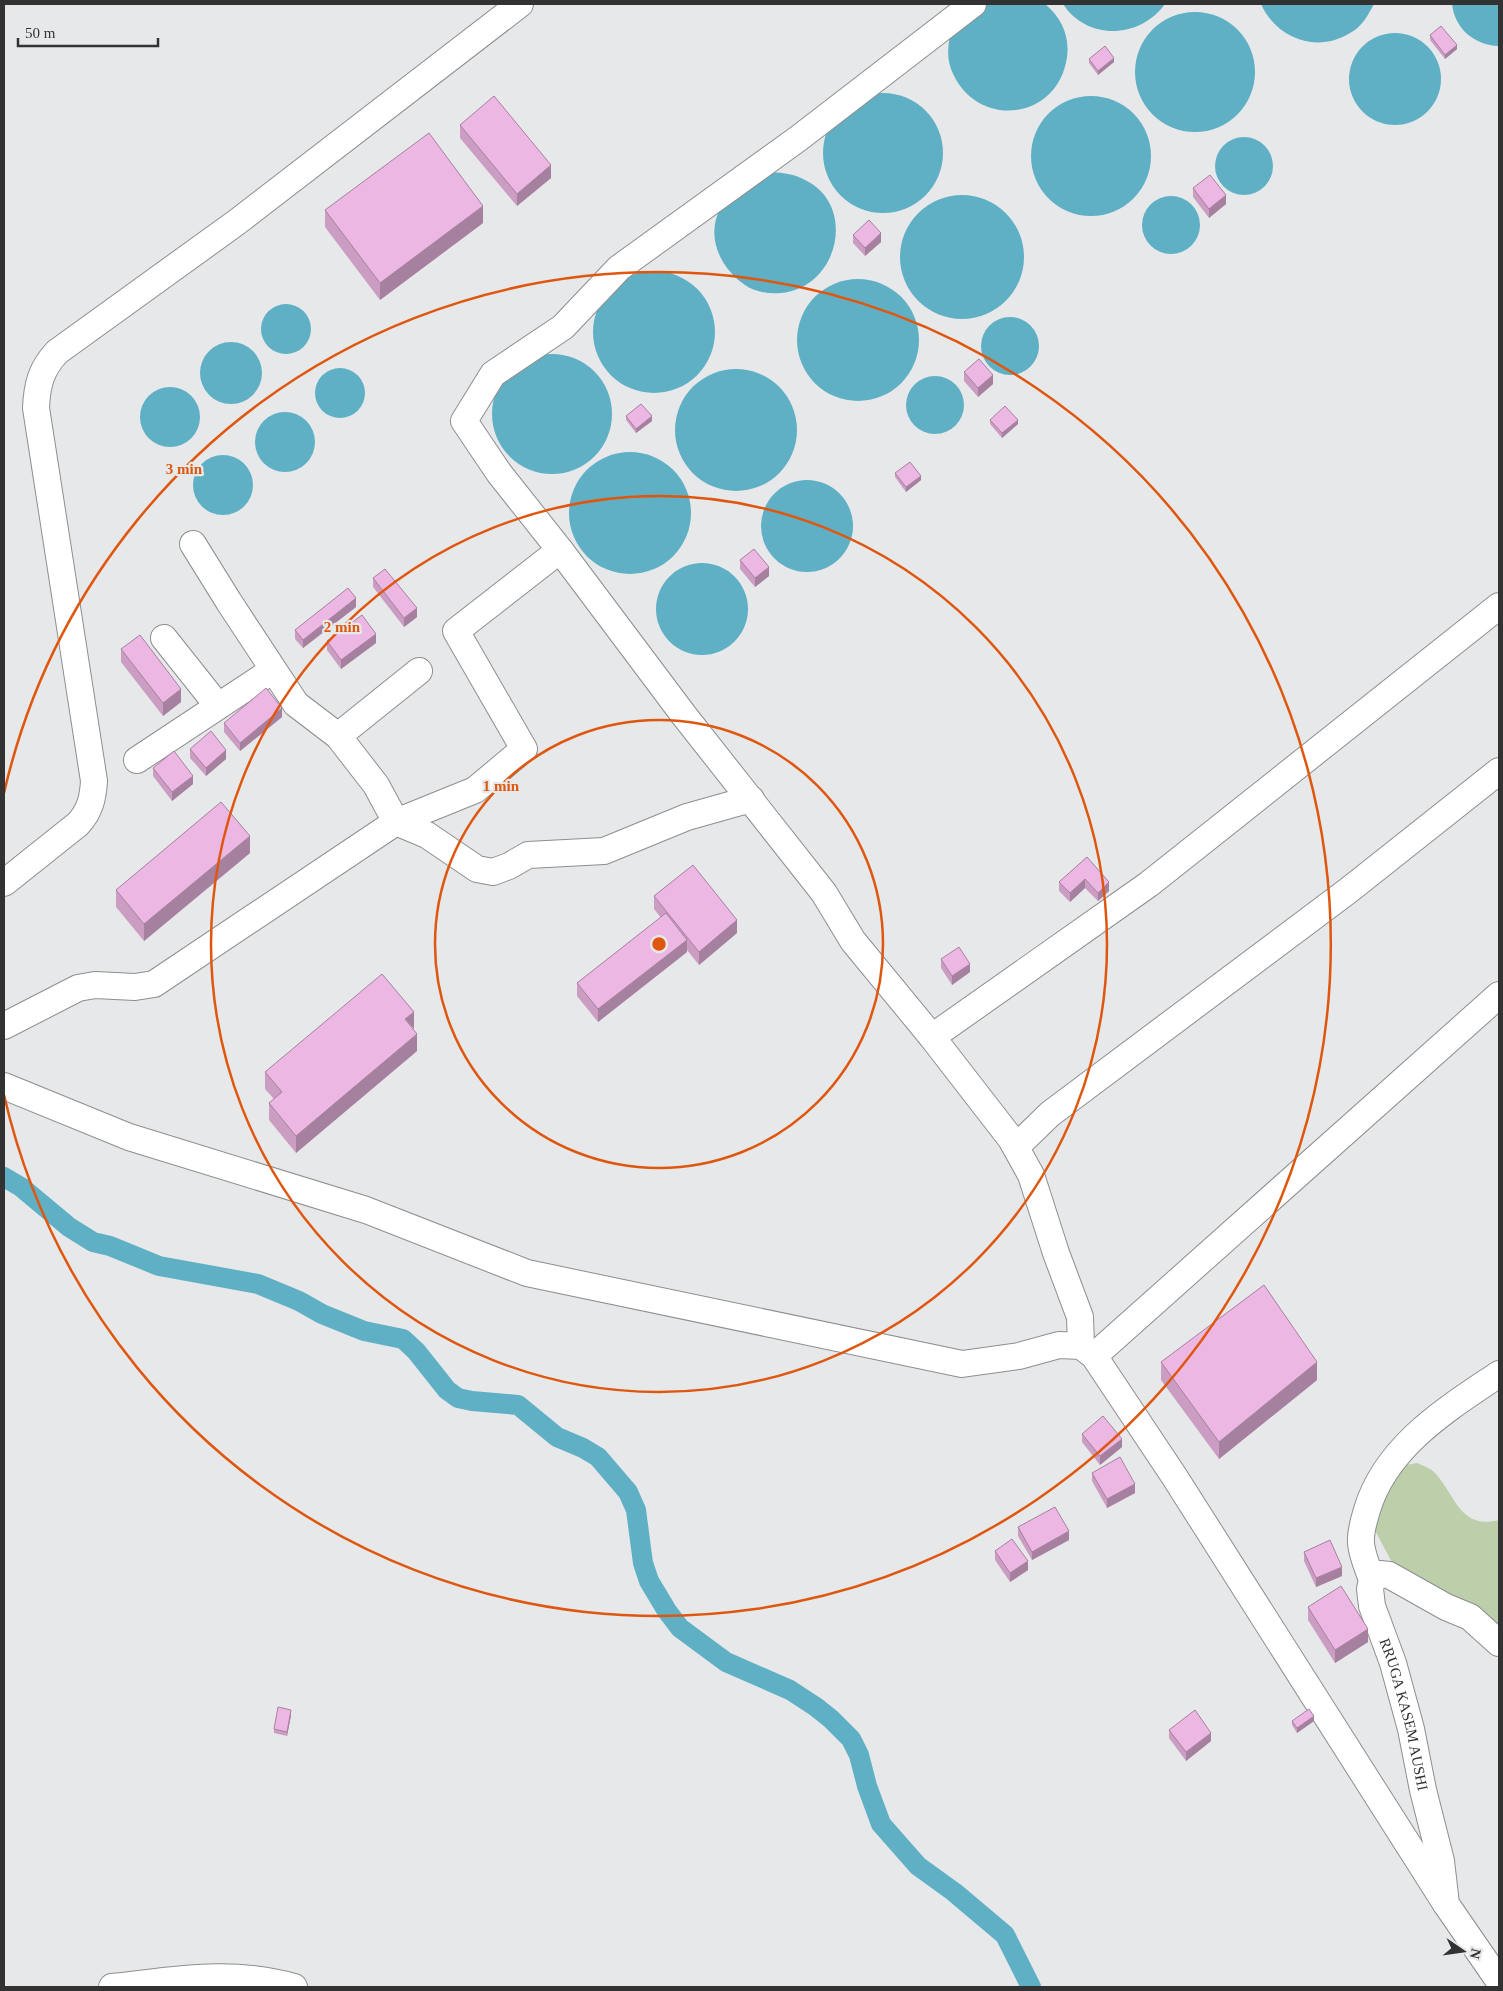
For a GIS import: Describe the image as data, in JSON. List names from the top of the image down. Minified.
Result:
{"streets":{"street":["RRUGA KASEM AUSHI"]},"scale_bar":"50 m","north":"right","rings":["3 min","2 min","1 min"]}
